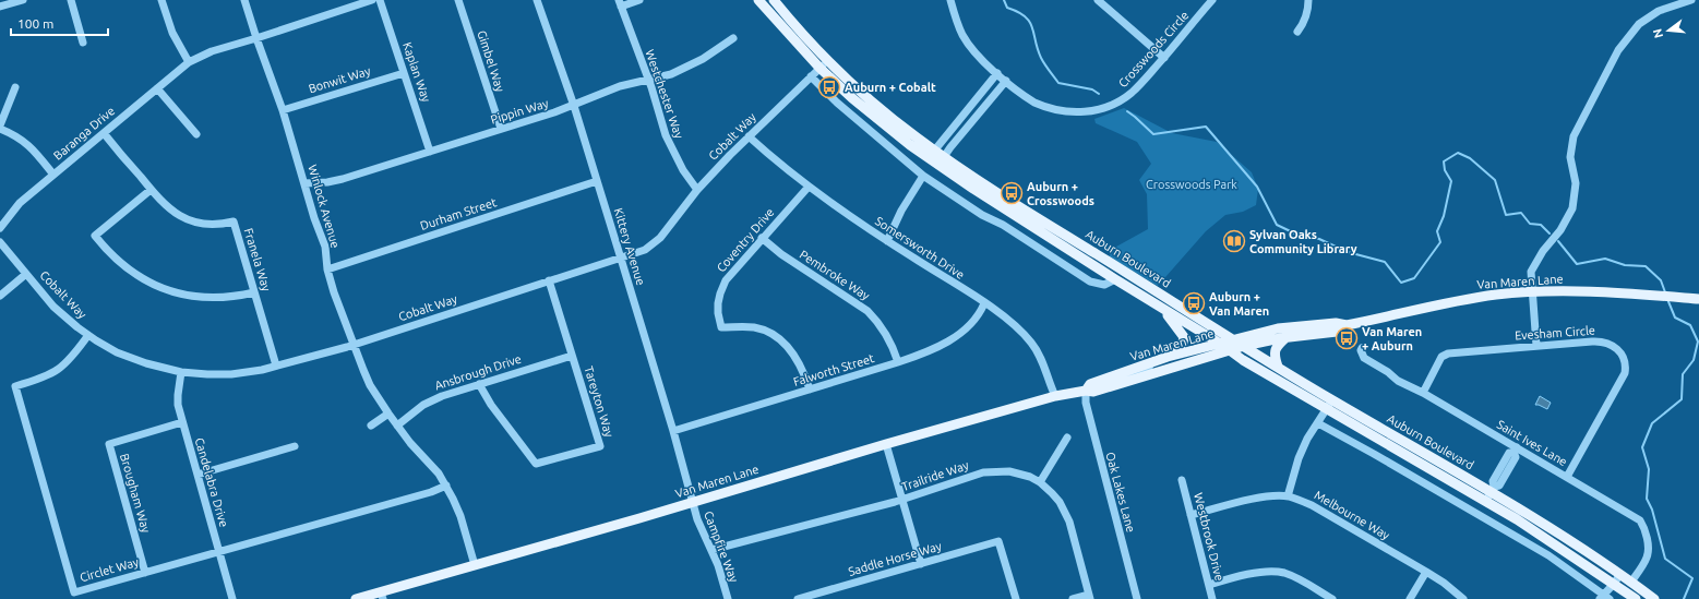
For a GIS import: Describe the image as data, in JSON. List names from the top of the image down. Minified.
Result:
{"streets":{"main road":["Auburn Boulevard","Van Maren Lane"],"street":["Crosswoods Circle","Gimbel Way","Kaplan Way","Bonwit Way","Westchester Way","Pippin Way","Baranga Drive","Cobalt Way","Winlock Avenue","Durham Street","Coventry Drive","Kittery Avenue","Somersworth Drive","Franela Way","Pembroke Way","Evesham Circle","Falworth Street","Ansbrough Drive","Tareyton Way","Saint Ives Lane","Trailride Way","Candelabra Drive","Oak Lakes Lane","Brougham Way","Melbourne Way","Westbrook Drive","Campfire Way","Saddle Horse Way","Circlet Way"]},"crossings":[["Gimbel Way","Pippin Way"],["Kaplan Way","Bonwit Way"],["Kaplan Way","Pippin Way"],["Bonwit Way","Winlock Avenue"],["Westchester Way","Pippin Way"],["Westchester Way","Cobalt Way"],["Pippin Way","Winlock Avenue"],["Pippin Way","Kittery Avenue"],["Baranga Drive","Winlock Avenue"],["Baranga Drive","Franela Way"],["Cobalt Way","Winlock Avenue"],["Cobalt Way","Kittery Avenue"],["Cobalt Way","Somersworth Drive"],["Cobalt Way","Auburn Boulevard"],["Cobalt Way","Franela Way"],["Cobalt Way","Tareyton Way"],["Cobalt Way","Candelabra Drive"],["Cobalt Way","Circlet Way"],["Winlock Avenue","Durham Street"],["Winlock Avenue","Van Maren Lane"],["Winlock Avenue","Ansbrough Drive"],["Winlock Avenue","Circlet Way"],["Durham Street","Kittery Avenue"],["Coventry Drive","Somersworth Drive"],["Coventry Drive","Pembroke Way"],["Coventry Drive","Falworth Street"],["Kittery Avenue","Van Maren Lane"],["Kittery Avenue","Falworth Street"],["Kittery Avenue","Campfire Way"],["Somersworth Drive","Van Maren Lane"],["Somersworth Drive","Falworth Street"],["Auburn Boulevard","Van Maren Lane"],["Auburn Boulevard","Saint Ives Lane"],["Pembroke Way","Falworth Street"],["Van Maren Lane","Oak Lakes Lane"],["Van Maren Lane","Campfire Way"],["Evesham Circle","Saint Ives Lane"],["Ansbrough Drive","Tareyton Way"],["Trailride Way","Campfire Way"],["Candelabra Drive","Brougham Way"],["Candelabra Drive","Circlet Way"],["Brougham Way","Circlet Way"],["Melbourne Way","Westbrook Drive"]],"parks":["Crosswoods Park"],"places":{"bus stop":["Auburn + Cobalt","Auburn + Crosswoods","Auburn + Van Maren","Van Maren + Auburn"],"library":["Sylvan Oaks Community Library"]},"scale_bar":"100 m","north":"left"}
